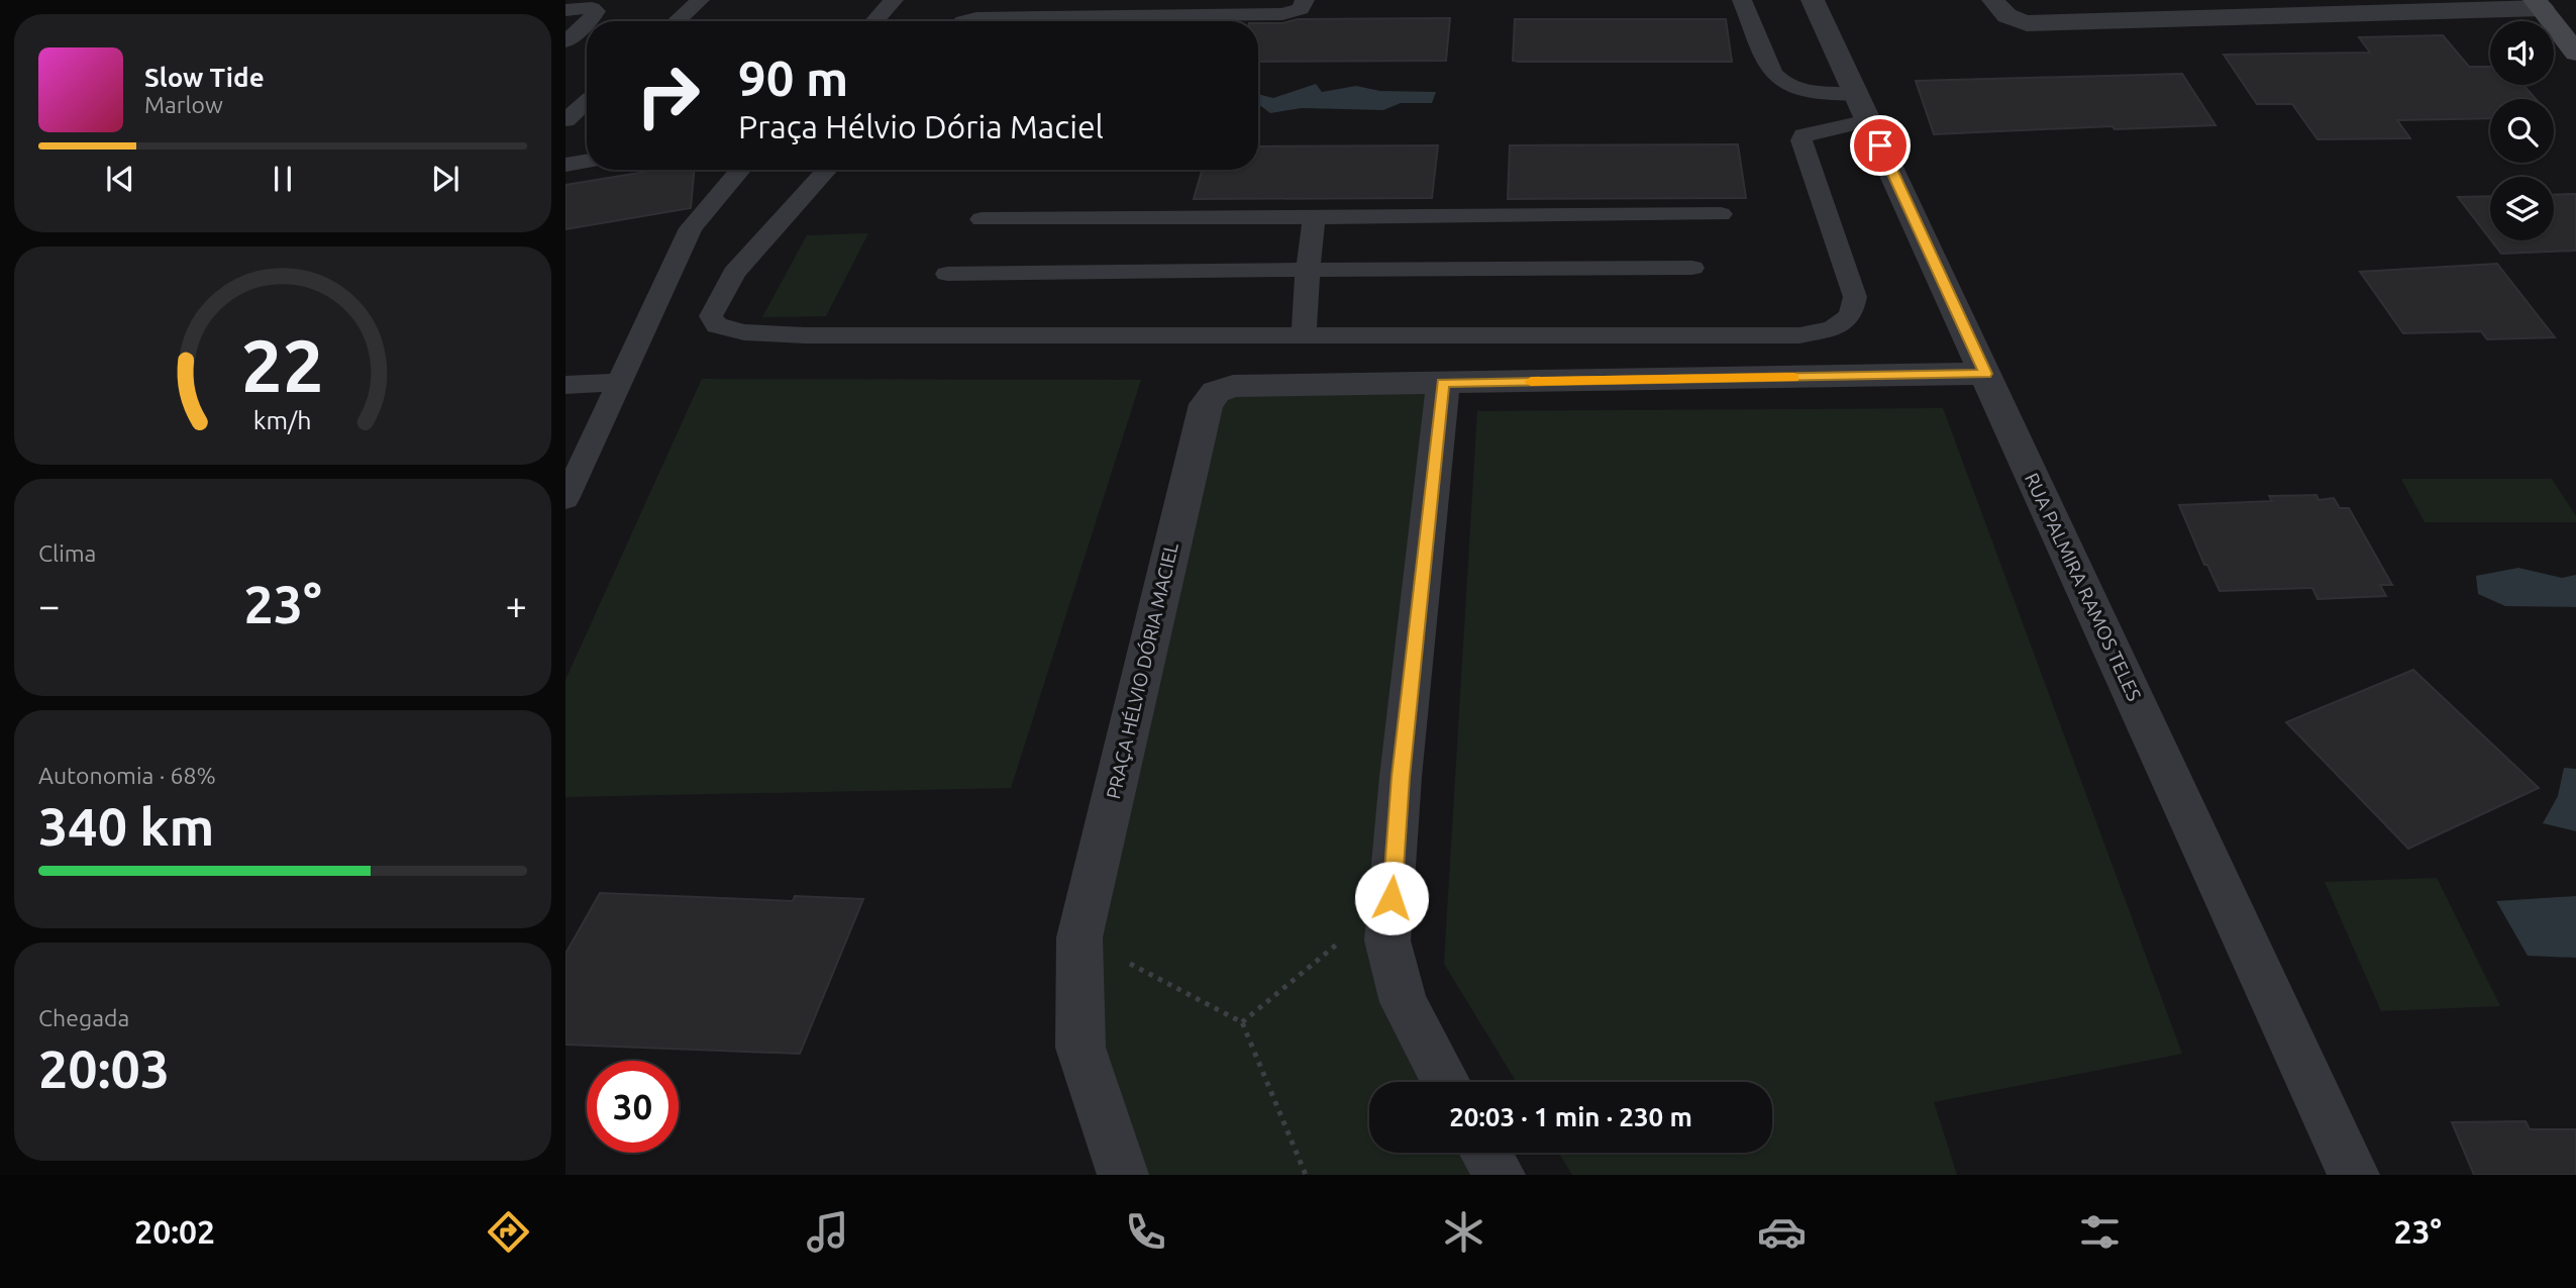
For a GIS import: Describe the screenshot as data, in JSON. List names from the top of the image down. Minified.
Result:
{"streets":{"street":["RUA PALMIRA RAMOS TELES","PRAÇA HÉLVIO DÓRIA MACIEL"]},"crossings":[["RUA PALMIRA RAMOS TELES","PRAÇA HÉLVIO DÓRIA MACIEL"]],"page":{"turn":["90 m","Praça Hélvio Dória Maciel"],"song":["Slow Tide","Marlow"],"tile":["Clima",["Autonomia · 68%","340 km"],["Chegada","20:03"]],"heat":["−","23°","+"],"limit":"30","trip":"20:03 · 1 min · 230 m","tabs":["20:02","23°"],"gauge":["22","km/h"]}}
